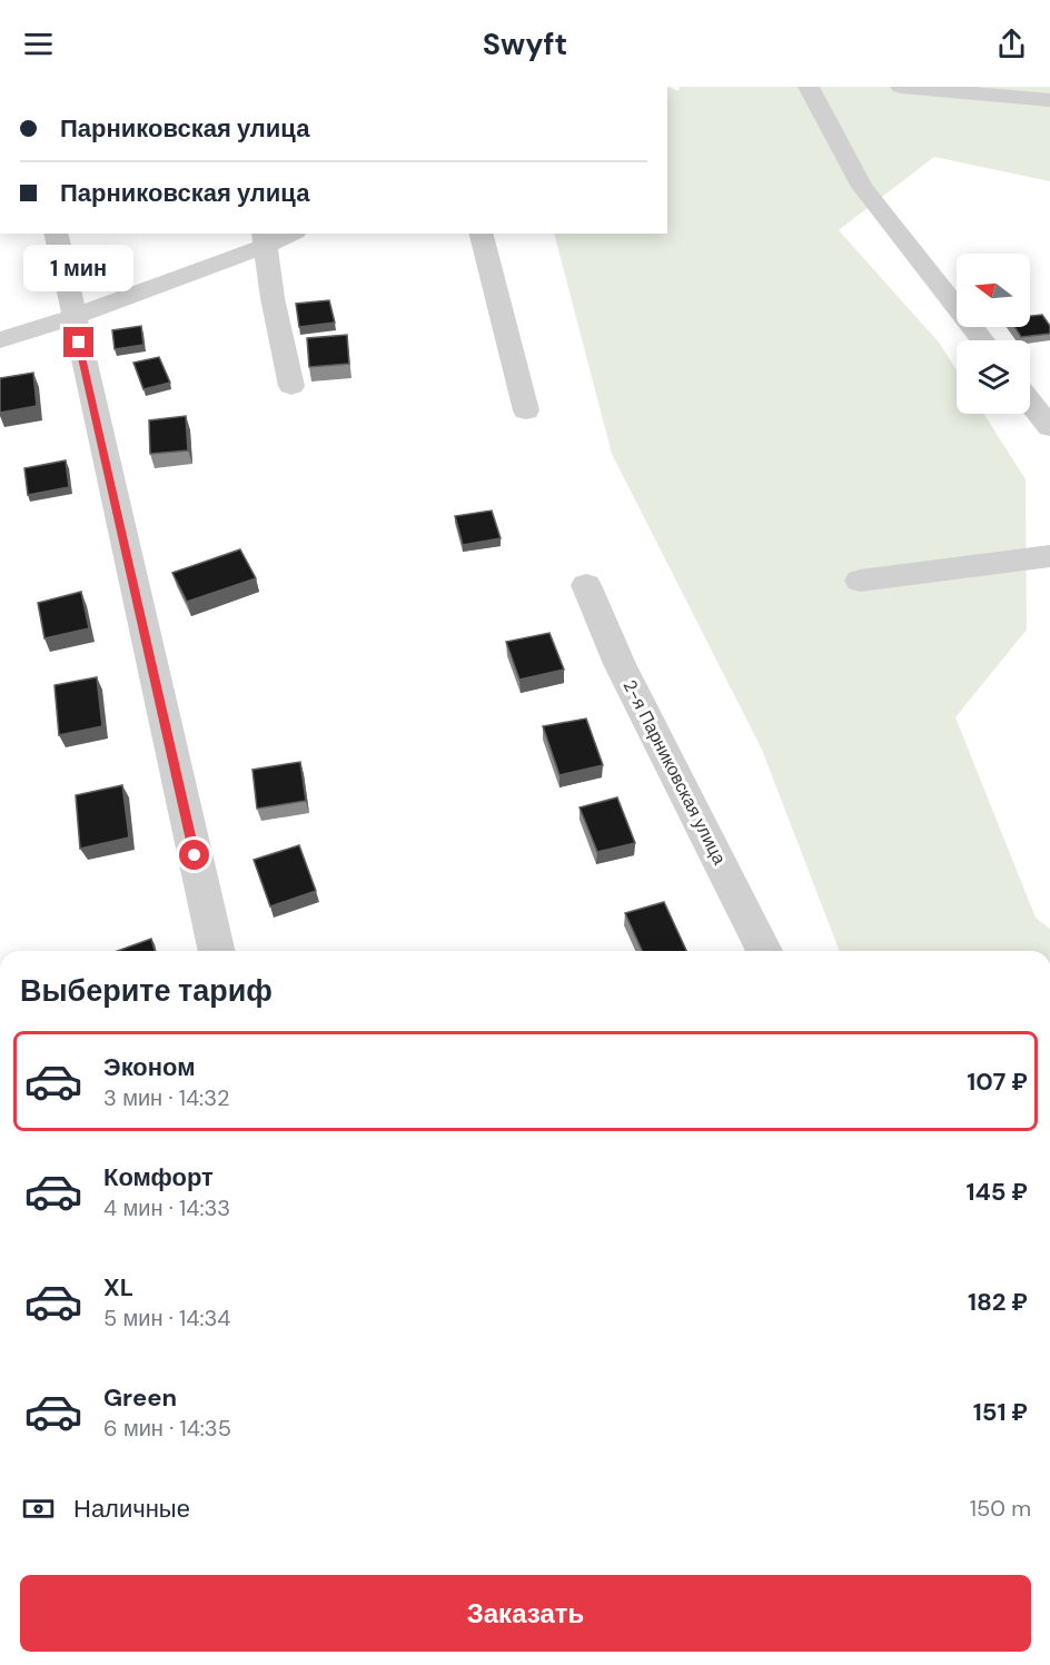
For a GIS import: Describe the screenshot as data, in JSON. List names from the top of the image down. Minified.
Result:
{"streets":{"street":["2-я Парниковская улица"]},"north":"left","page":{"header":"Swyft","banner":["Парниковская улица","Парниковская улица"],"bubble":"1 мин","heading":"Выберите тариф","list":[{"name":"Эконом","note":"3 мин · 14:32","value":"107 ₽"},{"name":"Комфорт","note":"4 мин · 14:33","value":"145 ₽"},{"name":"XL","note":"5 мин · 14:34","value":"182 ₽"},{"name":"Green","note":"6 мин · 14:35","value":"151 ₽"}],"pay":["Наличные","150 m"],"buttons":"Заказать"}}
